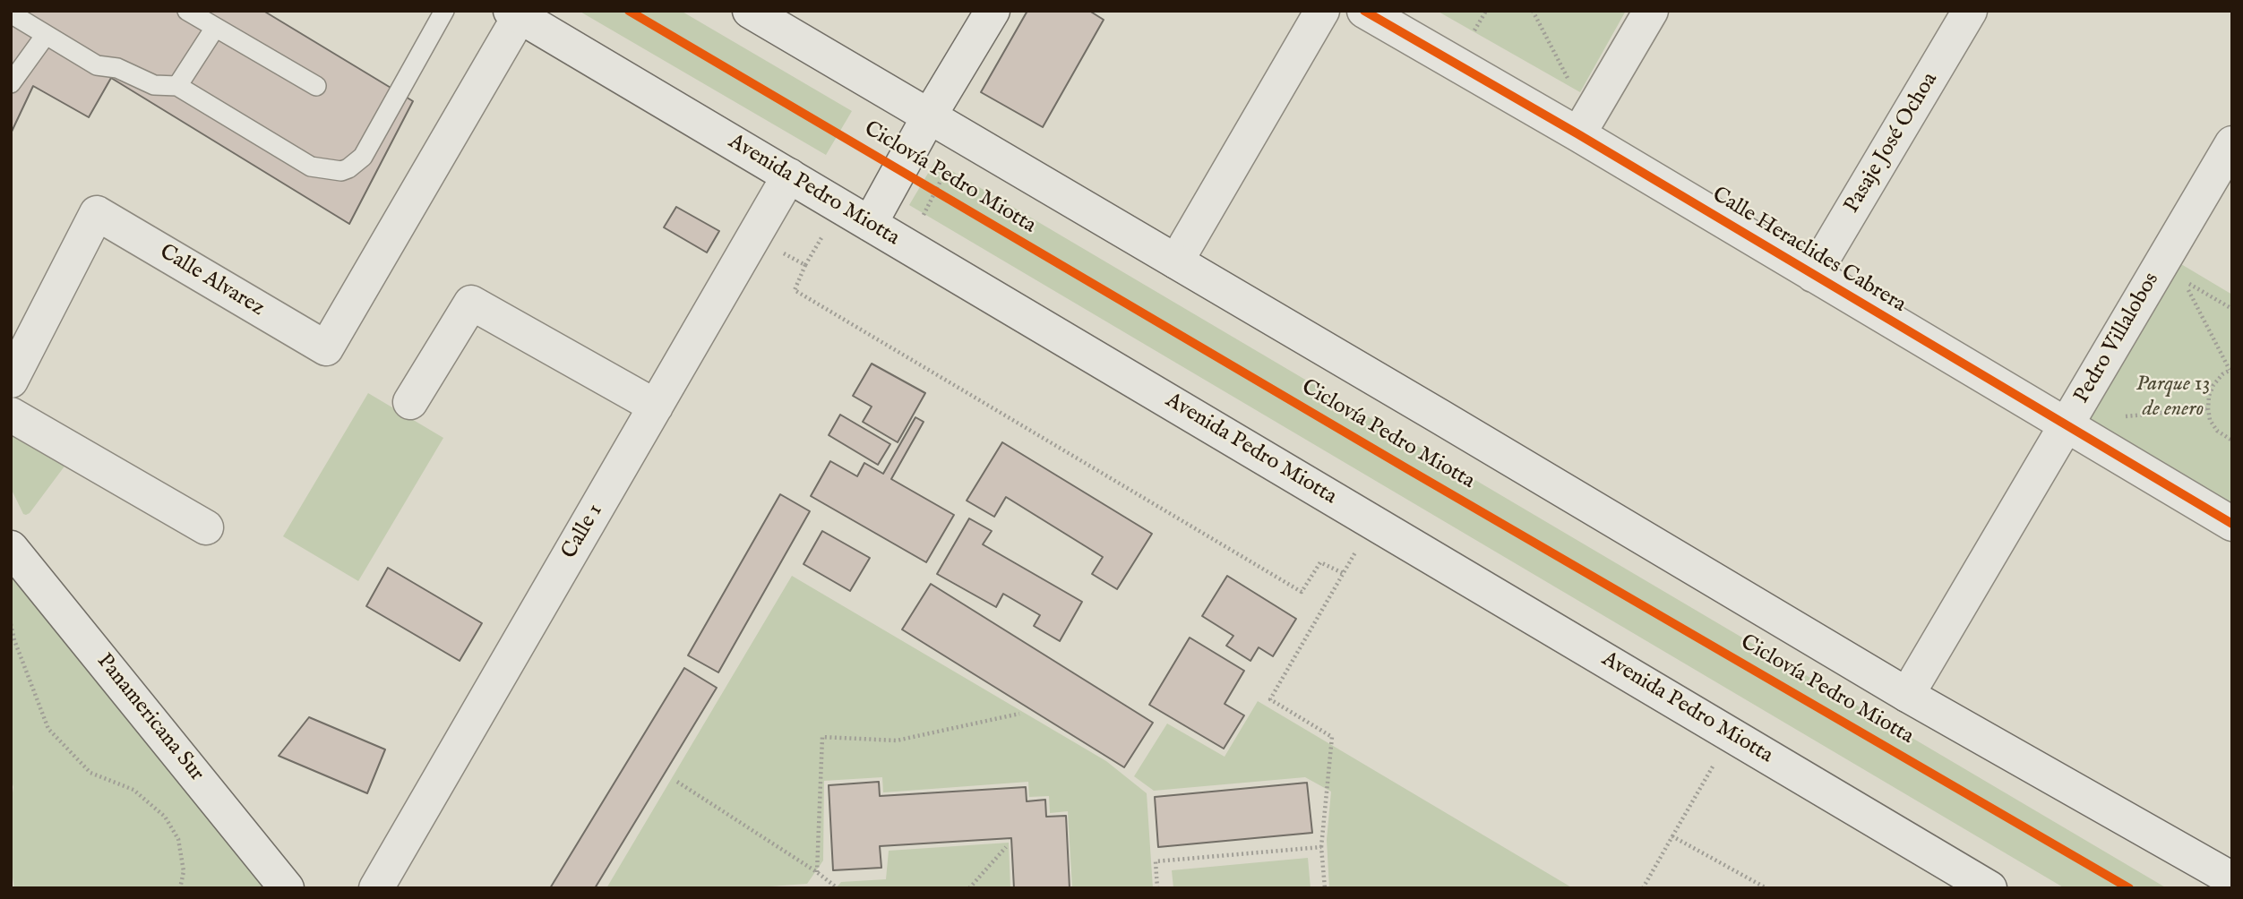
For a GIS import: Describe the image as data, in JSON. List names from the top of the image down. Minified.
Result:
{"streets":{"street":["Pasaje José Ochoa","Avenida Pedro Miotta","Calle Heraclides Cabrera","Calle Alvarez","Pedro Villalobos","Calle 1","Panamericana Sur"],"cycle path":["Ciclovía Pedro Miotta"]},"crossings":[["Pasaje José Ochoa","Calle Heraclides Cabrera"],["Avenida Pedro Miotta","Calle Alvarez"],["Avenida Pedro Miotta","Calle 1"],["Calle Heraclides Cabrera","Pedro Villalobos"]],"parks":["Parque 13 de enero"]}
